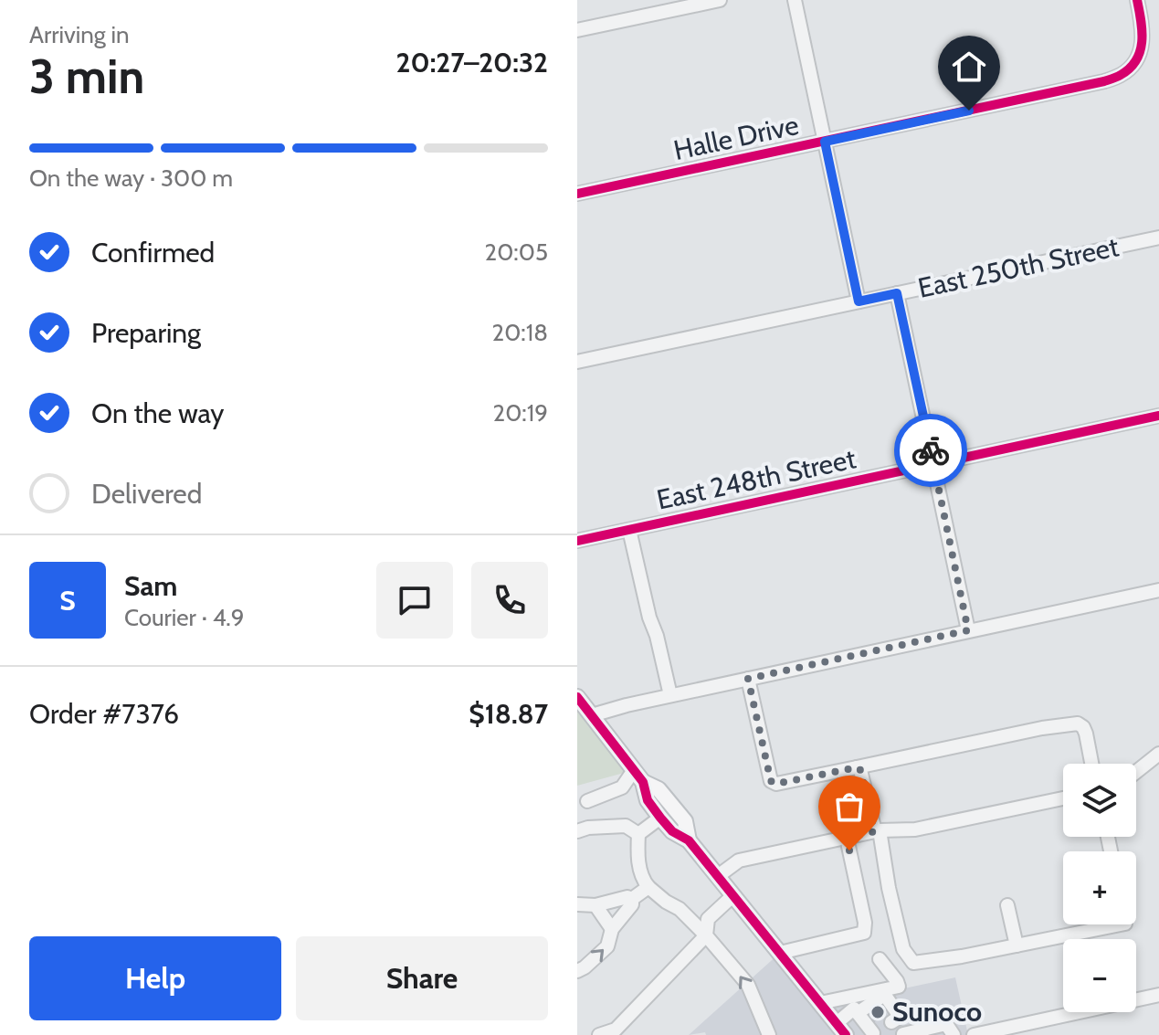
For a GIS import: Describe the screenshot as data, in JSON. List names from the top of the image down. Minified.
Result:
{"streets":{"street":["Halle Drive","East 250th Street","East 248th Street"]},"places":["Sunoco"],"page":{"heading":["3 min","Arriving in","20:27–20:32"],"panel":["Sam","Courier · 4.9","Order #7376","$18.87"],"bar":"On the way · 300 m","list":[["Confirmed","20:05"],["Preparing","20:18"],["On the way","20:19"],"Delivered"],"round":"S","map_buttons":["+","−"],"buttons":["Help","Share"]}}
